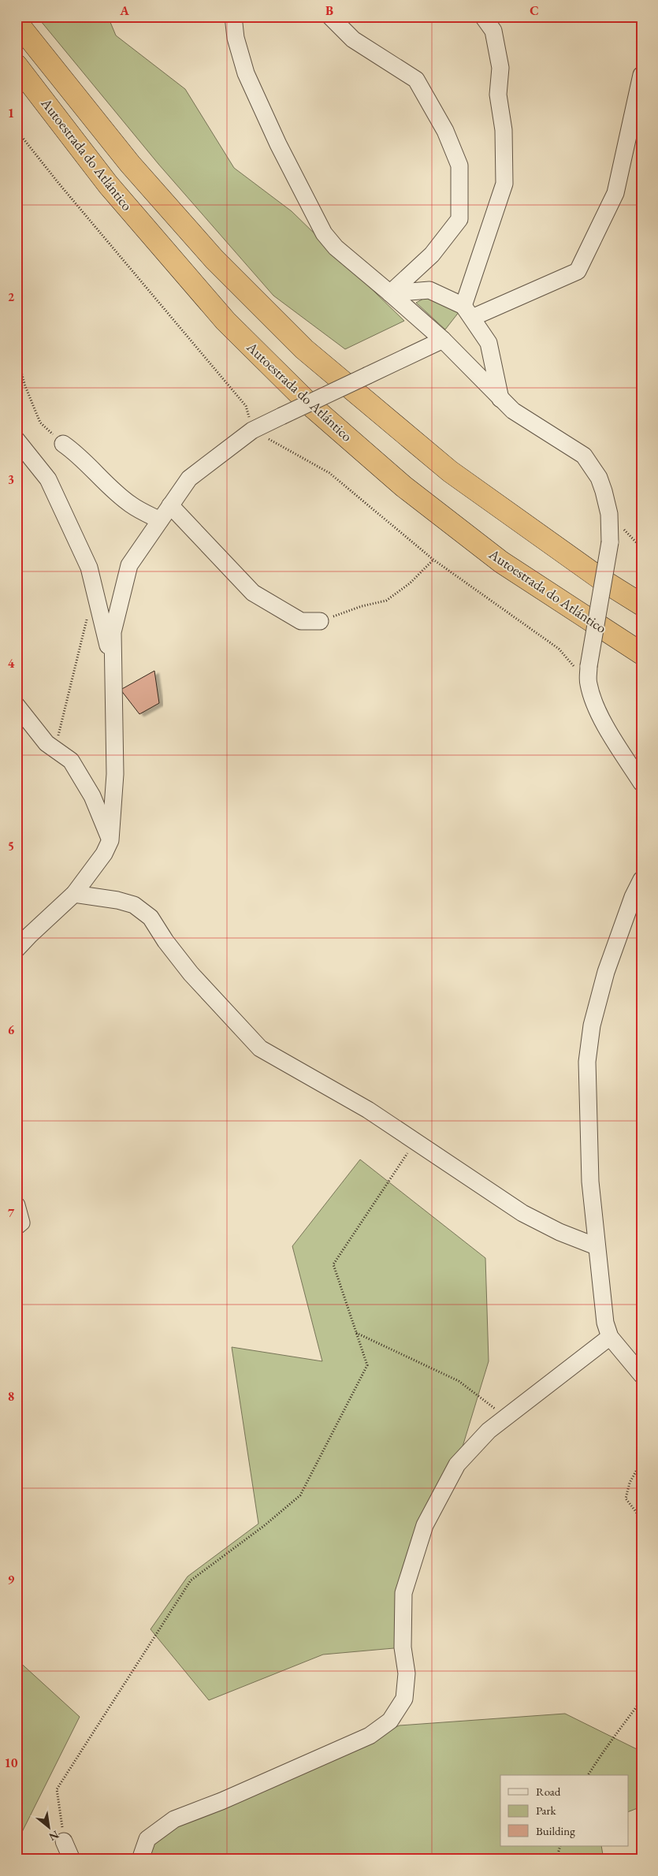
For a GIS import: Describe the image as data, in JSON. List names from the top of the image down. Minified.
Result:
{"streets":{"highway":["Autoestrada do Atlántico"]},"legend":["Road","Park","Building"],"north":"bottom right","grid":{"columns":["A","B","C"],"rows":["1","2","3","4","5","6","7","8","9","10"]}}
